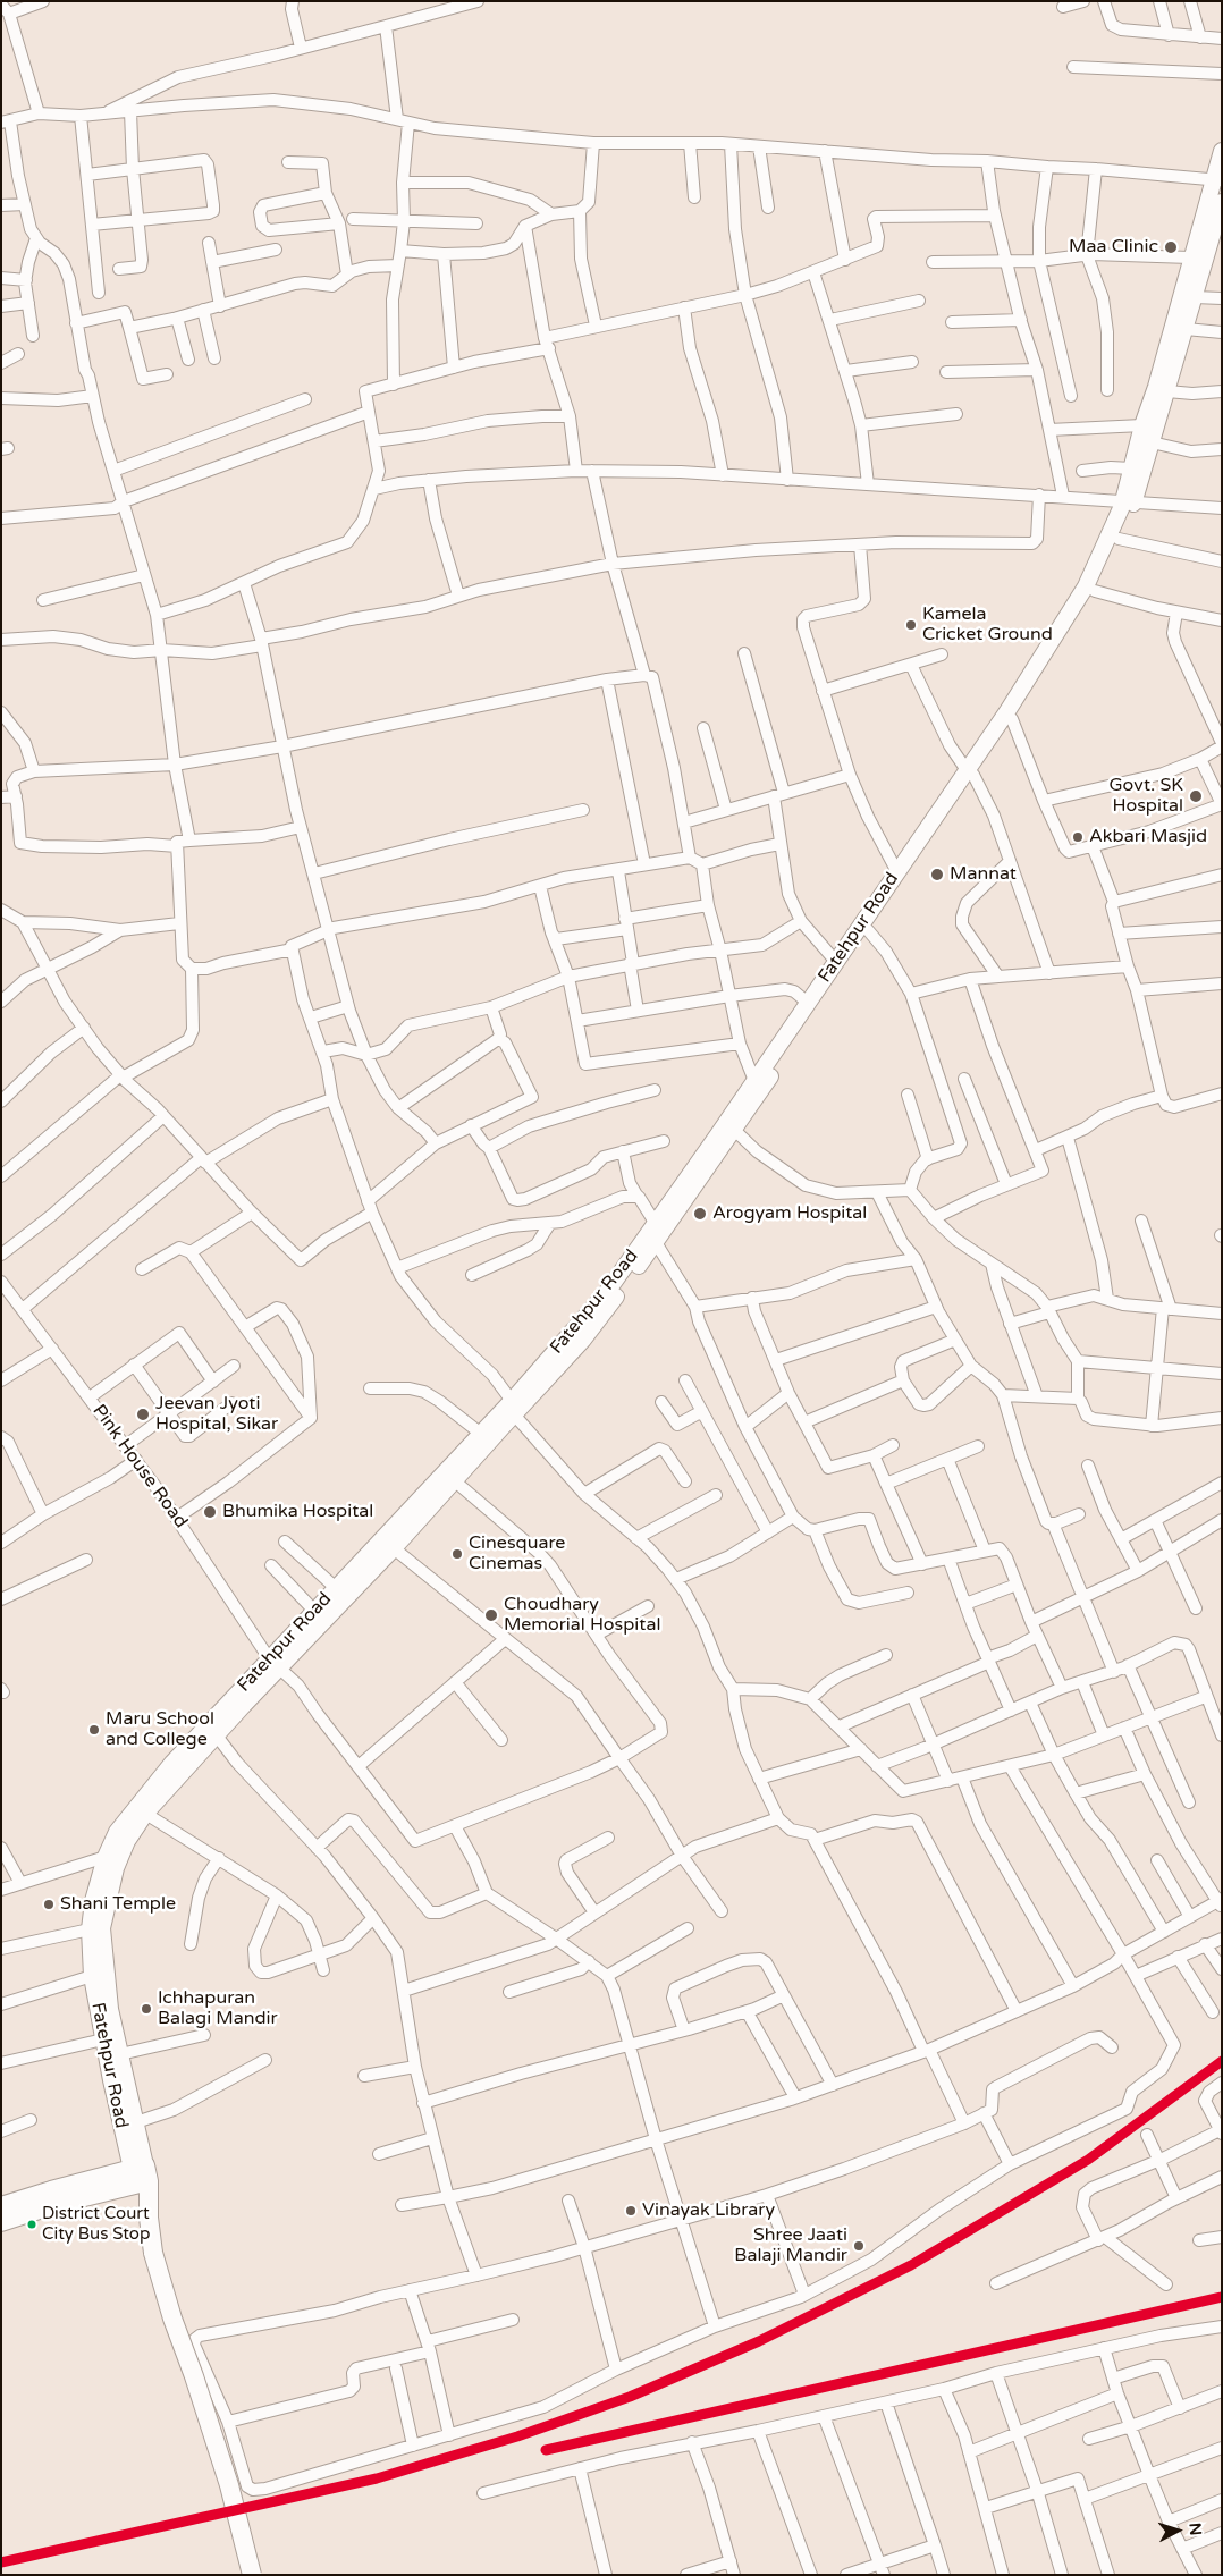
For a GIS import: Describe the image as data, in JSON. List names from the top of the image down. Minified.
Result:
{"streets":{"street":["Fatehpur Road","Pink House Road"]},"crossings":[["Fatehpur Road","Pink House Road"]],"places":["Maa Clinic","Kamela Cricket Ground","Govt. SK Hospital","Akbari Masjid","Mannat","Arogyam Hospital","Jeevan Jyoti Hospital, Sikar","Bhumika Hospital","Cinesquare Cinemas","Choudhary Memorial Hospital","Maru School and College","Shani Temple","Ichhapuran Balagi Mandir","Vinayak Library","District Court City Bus Stop","Shree Jaati Balaji Mandir"],"north":"right"}
